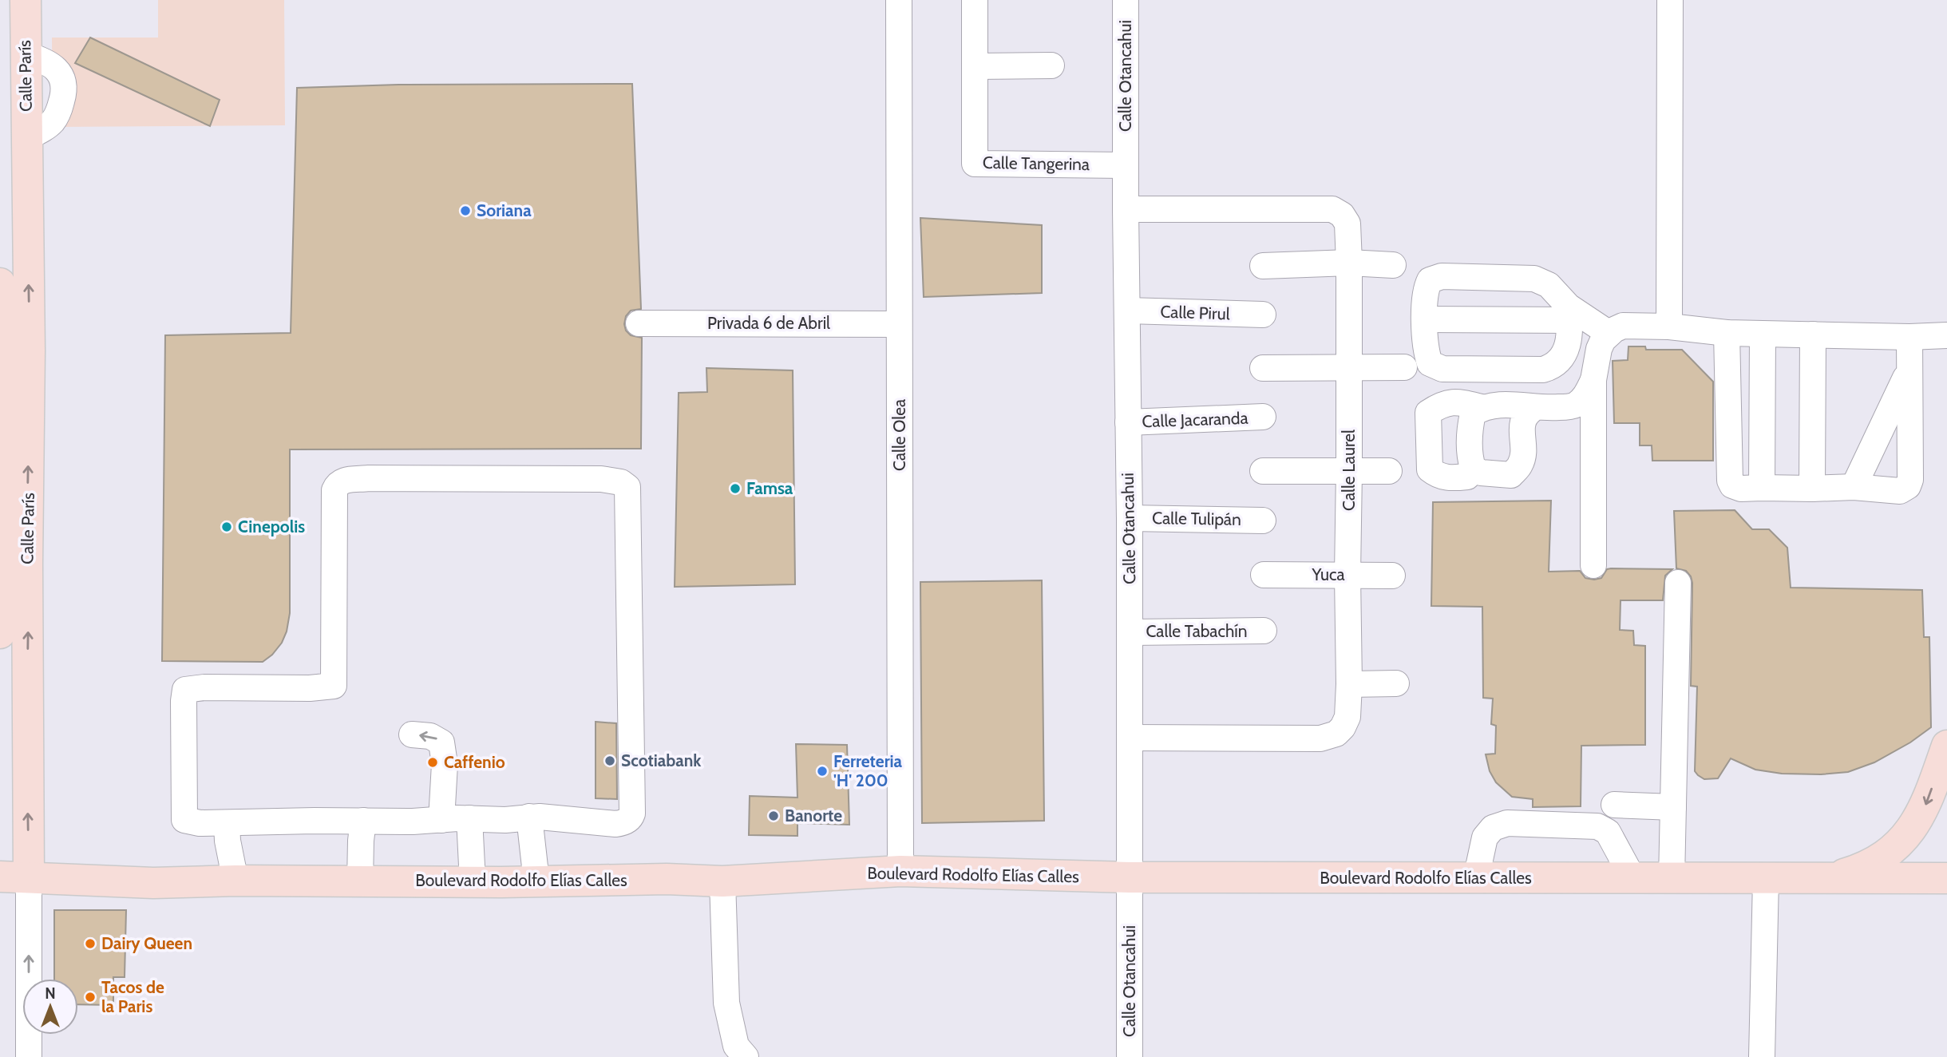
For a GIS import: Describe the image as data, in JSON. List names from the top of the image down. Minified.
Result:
{"streets":{"main road":["Calle París","Boulevard Rodolfo Elías Calles"],"street":["Calle Otancahui","Calle Tangerina","Calle Pirul","Privada 6 de Abril","Calle Jacaranda","Calle Olea","Calle Laurel","Calle Tulipán","Yuca","Calle Tabachín"]},"crossings":[["Calle París","Boulevard Rodolfo Elías Calles"],["Calle Otancahui","Calle Tangerina"],["Calle Otancahui","Calle Pirul"],["Calle Otancahui","Calle Jacaranda"],["Calle Otancahui","Calle Laurel"],["Calle Otancahui","Calle Tulipán"],["Calle Otancahui","Calle Tabachín"],["Calle Otancahui","Boulevard Rodolfo Elías Calles"],["Privada 6 de Abril","Calle Olea"],["Calle Olea","Boulevard Rodolfo Elías Calles"],["Calle Laurel","Yuca"]],"places":["Soriana","Famsa","Cinepolis","Scotiabank","Caffenio","Ferreteria 'H' 200","Banorte","Dairy Queen","Tacos de la Paris"],"north":"top"}
